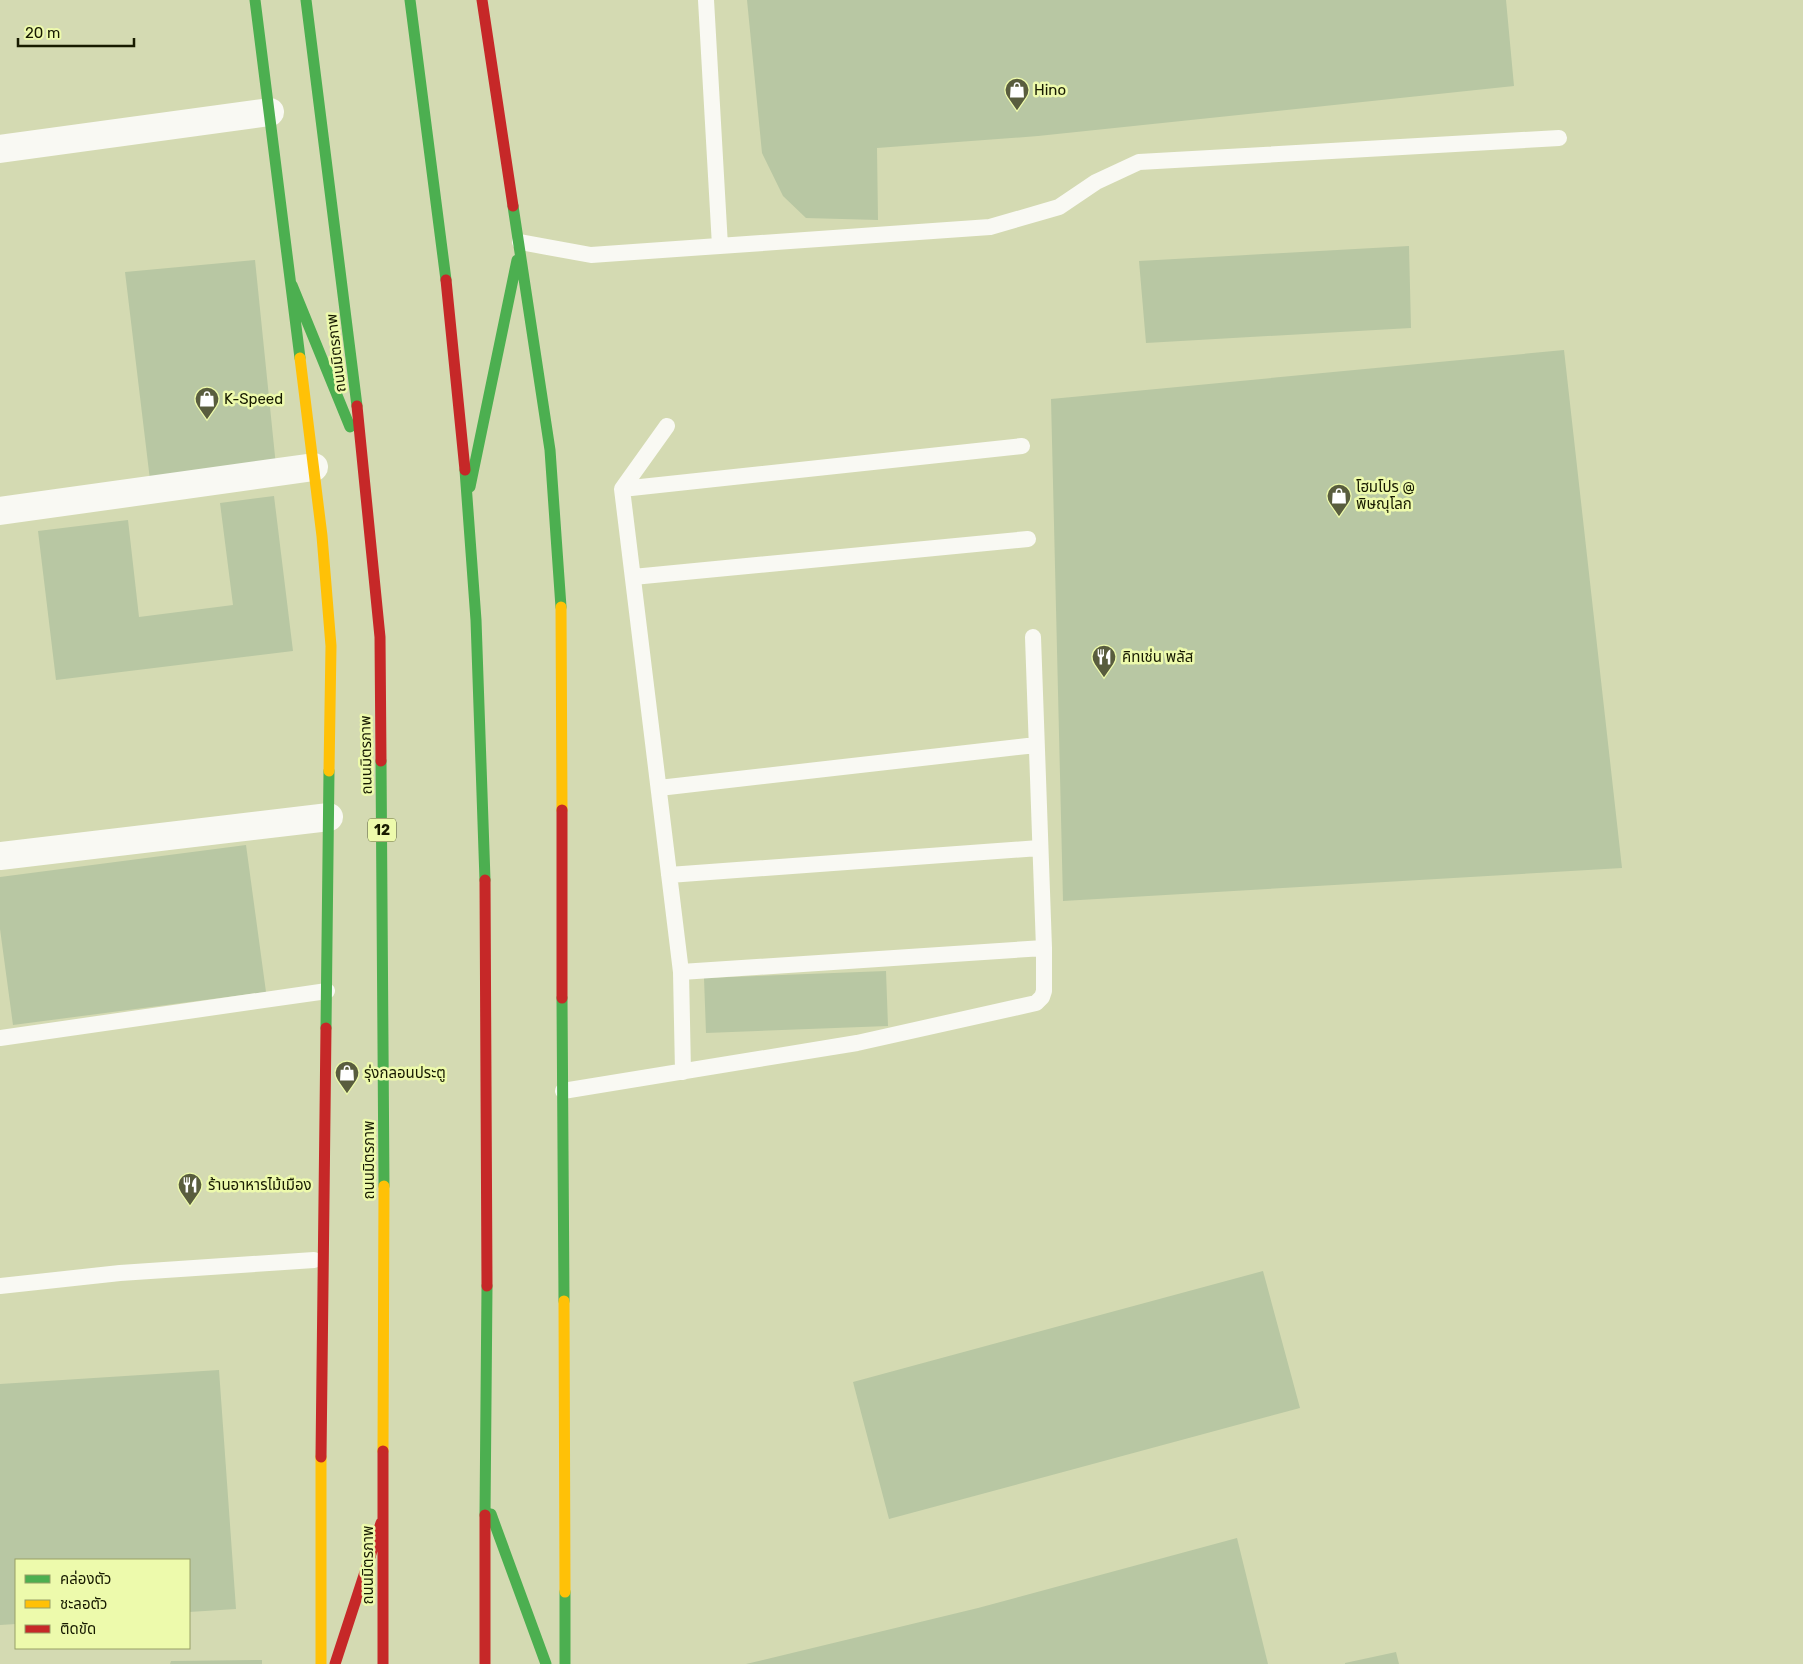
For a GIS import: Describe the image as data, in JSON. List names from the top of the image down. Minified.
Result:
{"streets":{"main road":["ถนนมิตรภาพ","12"]},"places":{"shop":["Hino","K-Speed","โฮมโปร @ พิษณุโลก","รุ่งกลอนประตู"],"restaurant":["คิทเช่น พลัส","ร้านอาหารไม้เมือง"]},"legend":["คล่องตัว","ชะลอตัว","ติดขัด"],"scale_bar":"20 m"}
